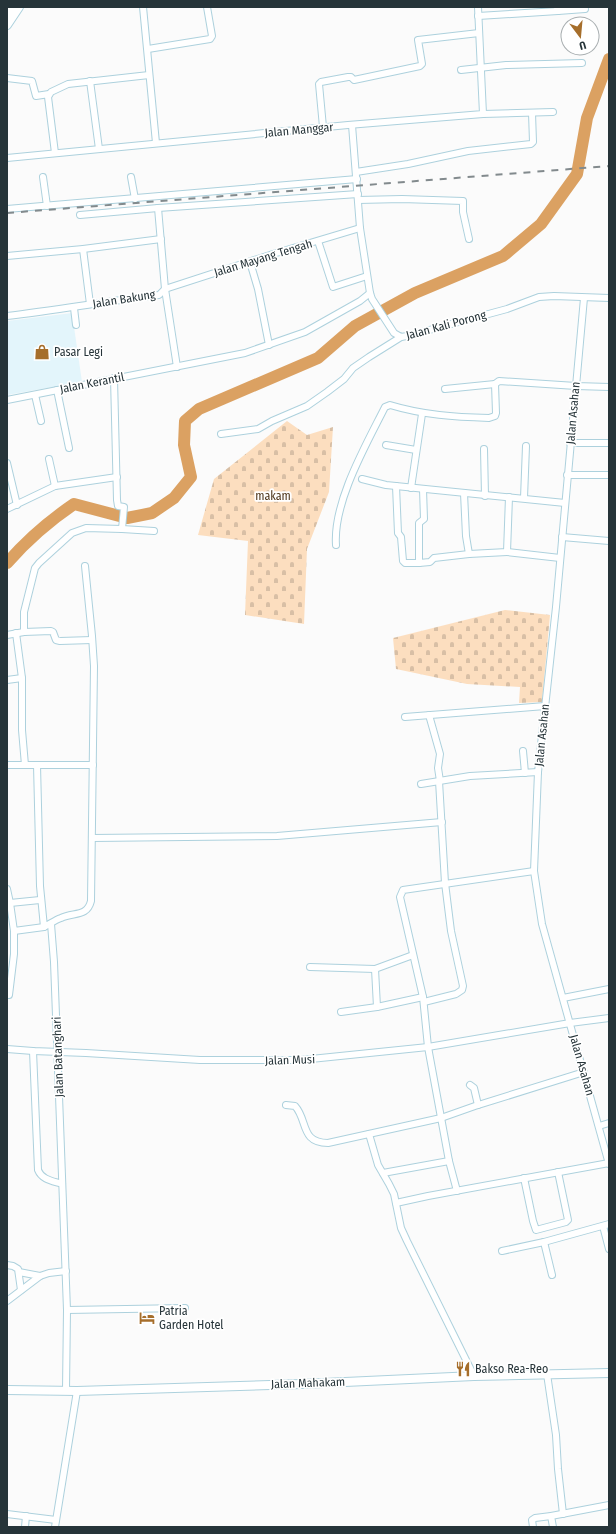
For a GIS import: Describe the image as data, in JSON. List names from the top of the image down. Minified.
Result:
{"streets":{"main road":["Jalan Mahakam"],"street":["Jalan Manggar","Jalan Mayang Tengah","Jalan Bakung","Jalan Kali Porong","Jalan Kerantil","Jalan Asahan","Jalan Batanghari","Jalan Musi"]},"crossings":[["Jalan Manggar","Jalan Kali Porong"],["Jalan Mayang Tengah","Jalan Bakung"],["Jalan Mayang Tengah","Jalan Kali Porong"],["Jalan Kali Porong","Jalan Kerantil"],["Jalan Kali Porong","Jalan Asahan"],["Jalan Asahan","Jalan Musi"],["Jalan Batanghari","Jalan Musi"],["Jalan Batanghari","Jalan Mahakam"]],"parks":["makam"],"places":{"shop":["Pasar Legi"],"hotel":["Patria Garden Hotel"],"restaurant":["Bakso Rea-Reo"]},"north":"bottom"}
